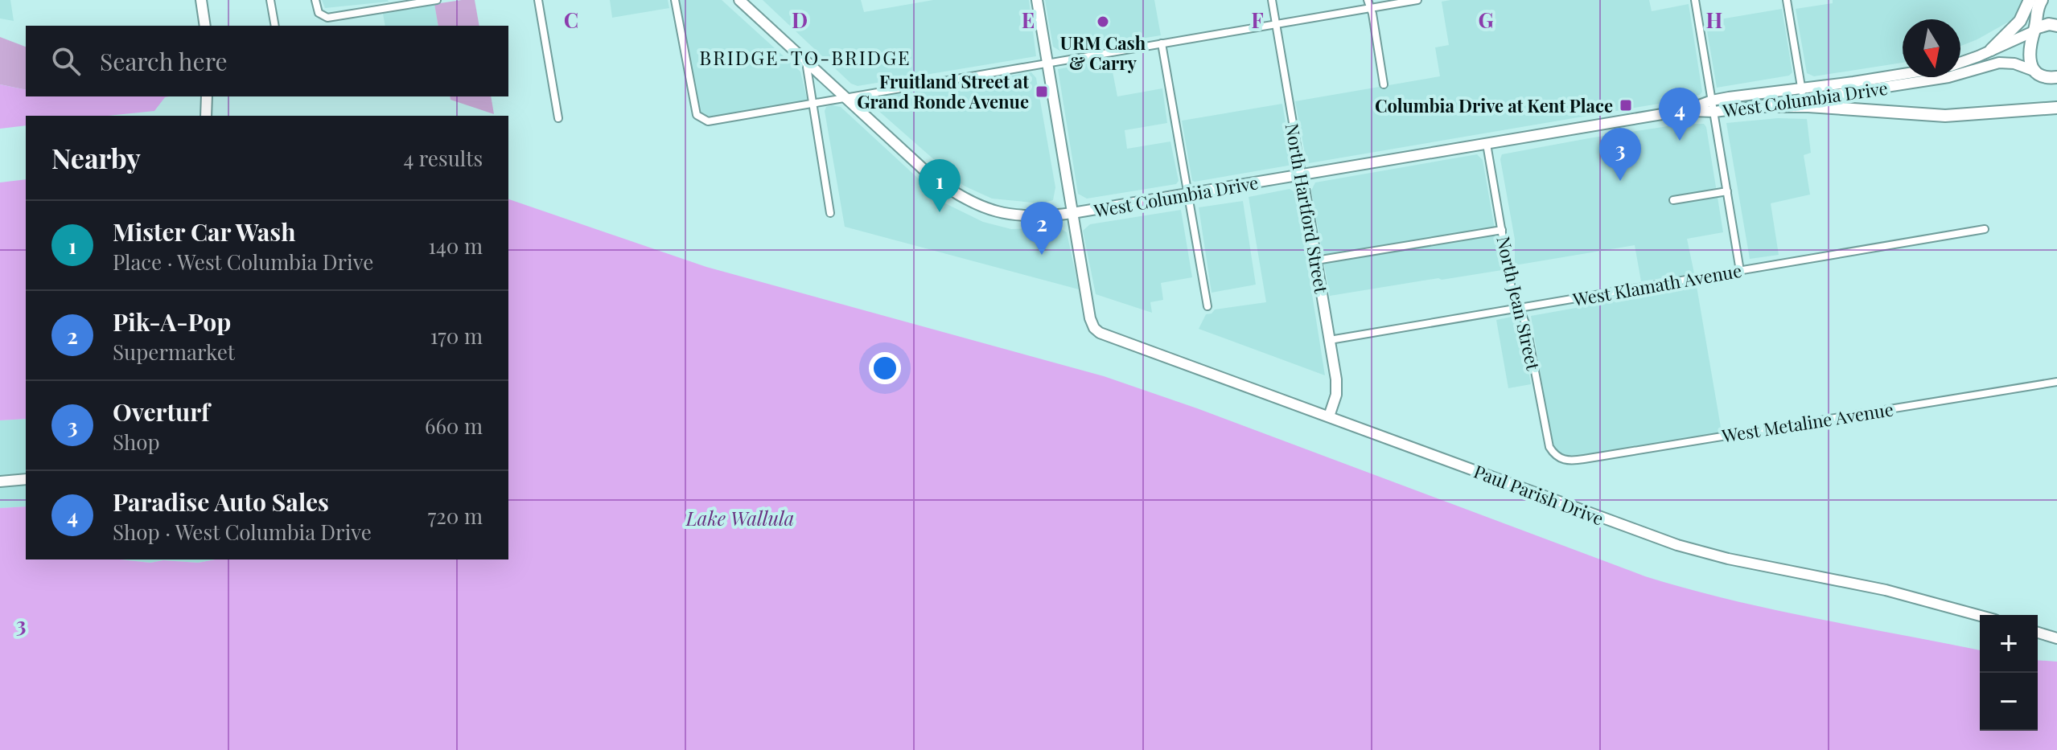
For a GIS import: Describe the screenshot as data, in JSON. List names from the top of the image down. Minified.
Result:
{"streets":{"main road":["West Columbia Drive","North Hartford Street","Paul Parish Drive"],"street":["West Klamath Avenue","North Jean Street","West Metaline Avenue"]},"crossings":[["West Columbia Drive","North Hartford Street"],["West Columbia Drive","North Jean Street"],["West Columbia Drive","Paul Parish Drive"],["North Hartford Street","West Klamath Avenue"],["North Hartford Street","Paul Parish Drive"],["West Klamath Avenue","North Jean Street"],["North Jean Street","West Metaline Avenue"]],"districts":["BRIDGE-TO-BRIDGE"],"water":["Lake Wallula"],"places":{"other":["URM Cash & Carry"],"transit":["Fruitland Street at Grand Ronde Avenue","Columbia Drive at Kent Place"]},"north":"bottom","page":{"search":"Search here","pins":["4","3","1","2"],"heading":["Nearby","4 results"],"list":[{"mark":"1","name":"Mister Car Wash","note":"Place · West Columbia Drive","value":"140 m"},{"mark":"2","name":"Pik-A-Pop","note":"Supermarket","value":"170 m"},{"mark":"3","name":"Overturf","note":"Shop","value":"660 m"},{"mark":"4","name":"Paradise Auto Sales","note":"Shop · West Columbia Drive","value":"720 m"}],"map_buttons":["+","−"]},"grid":{"columns":["C","D","E","F","G","H"],"rows":["3"]}}
